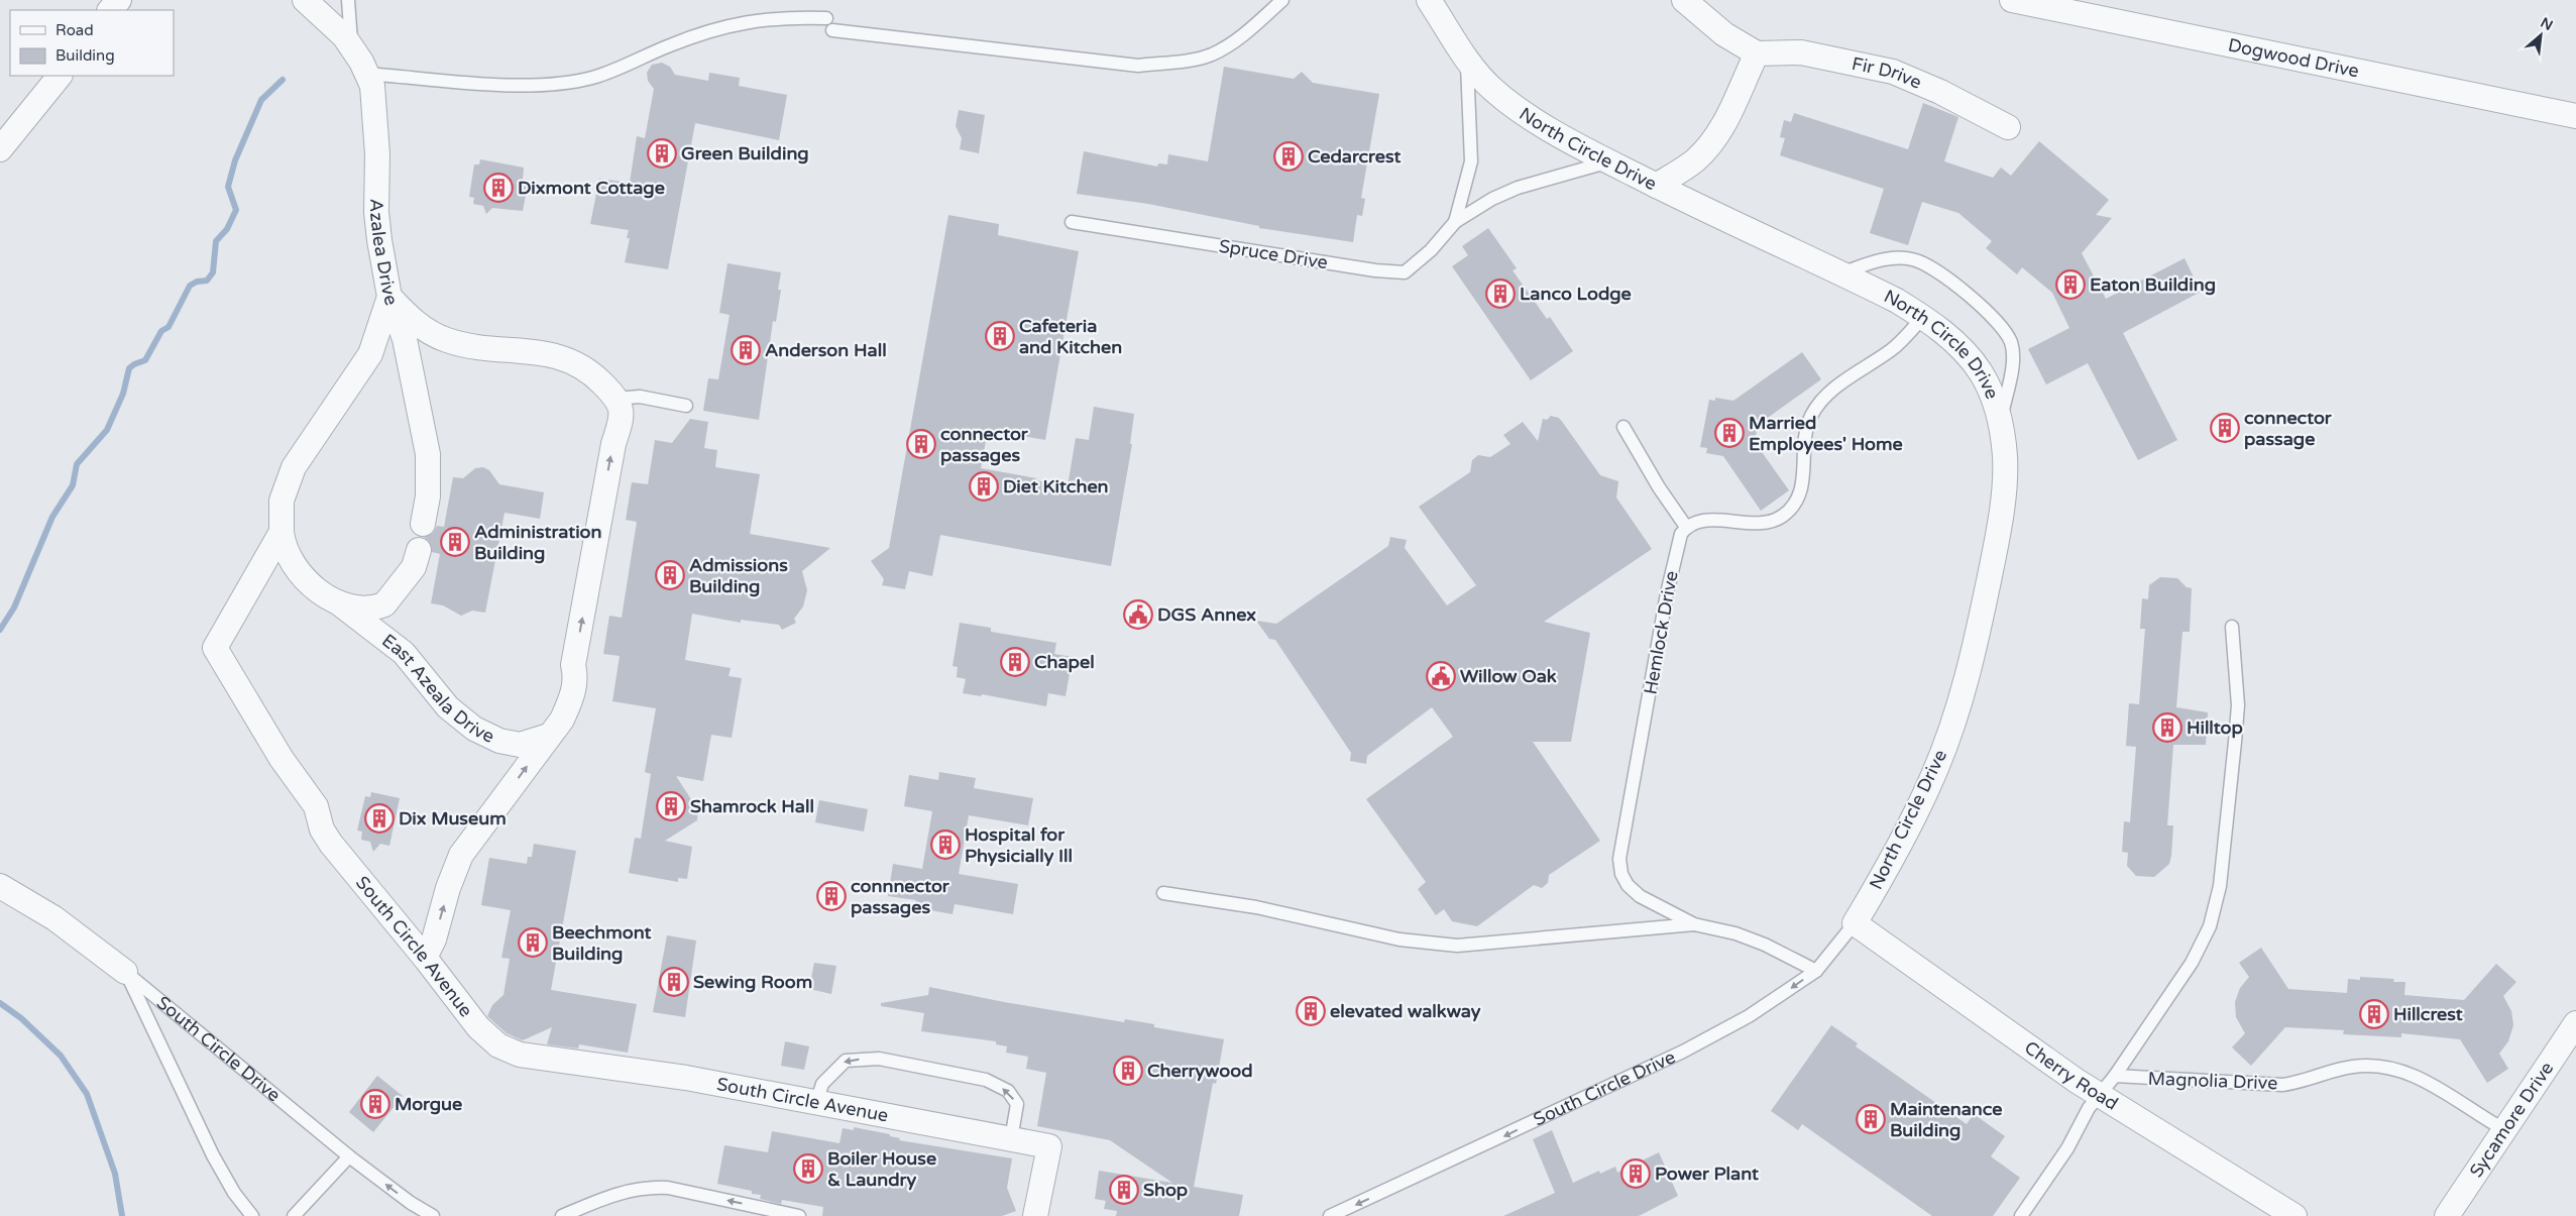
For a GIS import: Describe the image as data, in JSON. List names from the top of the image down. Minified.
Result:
{"streets":{"street":["Dogwood Drive","Fir Drive","North Circle Drive","Azalea Drive","East Azeala Drive","South Circle Avenue","South Circle Drive","Cherry Road","Sycamore Drive"],"lane":["Spruce Drive","Hemlock Drive","Magnolia Drive"]},"crossings":[["North Circle Drive","Spruce Drive"],["North Circle Drive","South Circle Drive"],["North Circle Drive","Cherry Road"],["Hemlock Drive","South Circle Drive"],["South Circle Drive","Cherry Road"],["Magnolia Drive","Sycamore Drive"]],"one_way":["South Circle Drive"],"places":{"building":["Green Building","Cedarcrest","Dixmont Cottage","Eaton Building","Lanco Lodge","Cafeteria and Kitchen","Anderson Hall","connector passage","Married Employees' Home","connector passages","Diet Kitchen","Administration Building","Admissions Building","Chapel","Hilltop","Shamrock Hall","Dix Museum","Hospital for Physicially Ill","connnector passages","Beechmont Building","Sewing Room","elevated walkway","Hillcrest","Cherrywood","Morgue","Maintenance Building","Boiler House & Laundry","Power Plant","Shop"],"public building":["DGS Annex","Willow Oak"]},"legend":["Road","Building"],"north":"top right"}
